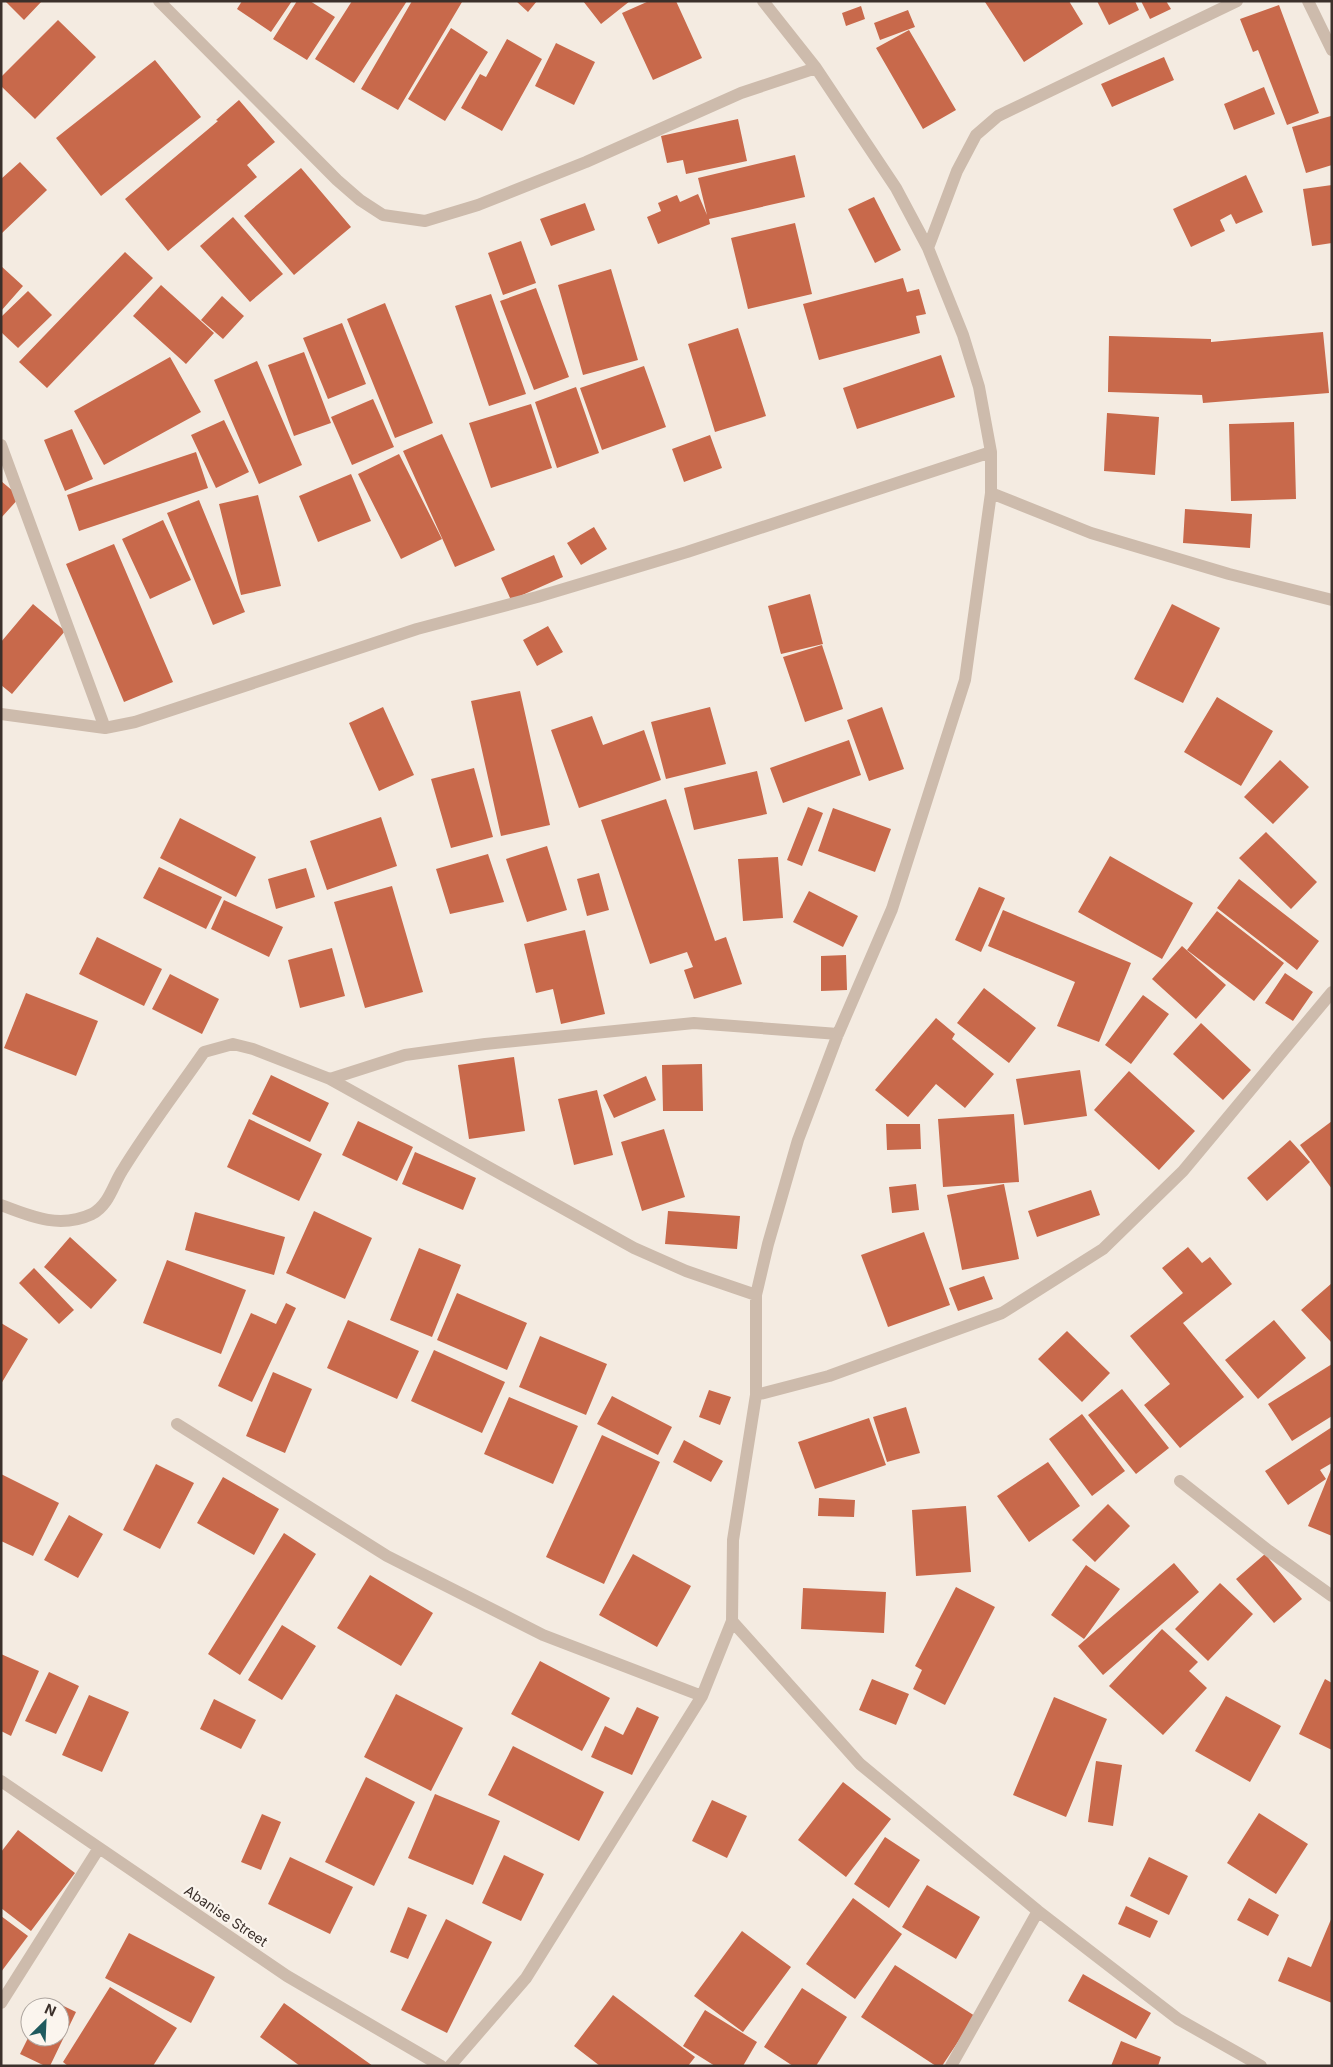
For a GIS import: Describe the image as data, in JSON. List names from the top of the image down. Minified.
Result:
{"streets":{"street":["Abanise Street"]},"north":"top right"}
